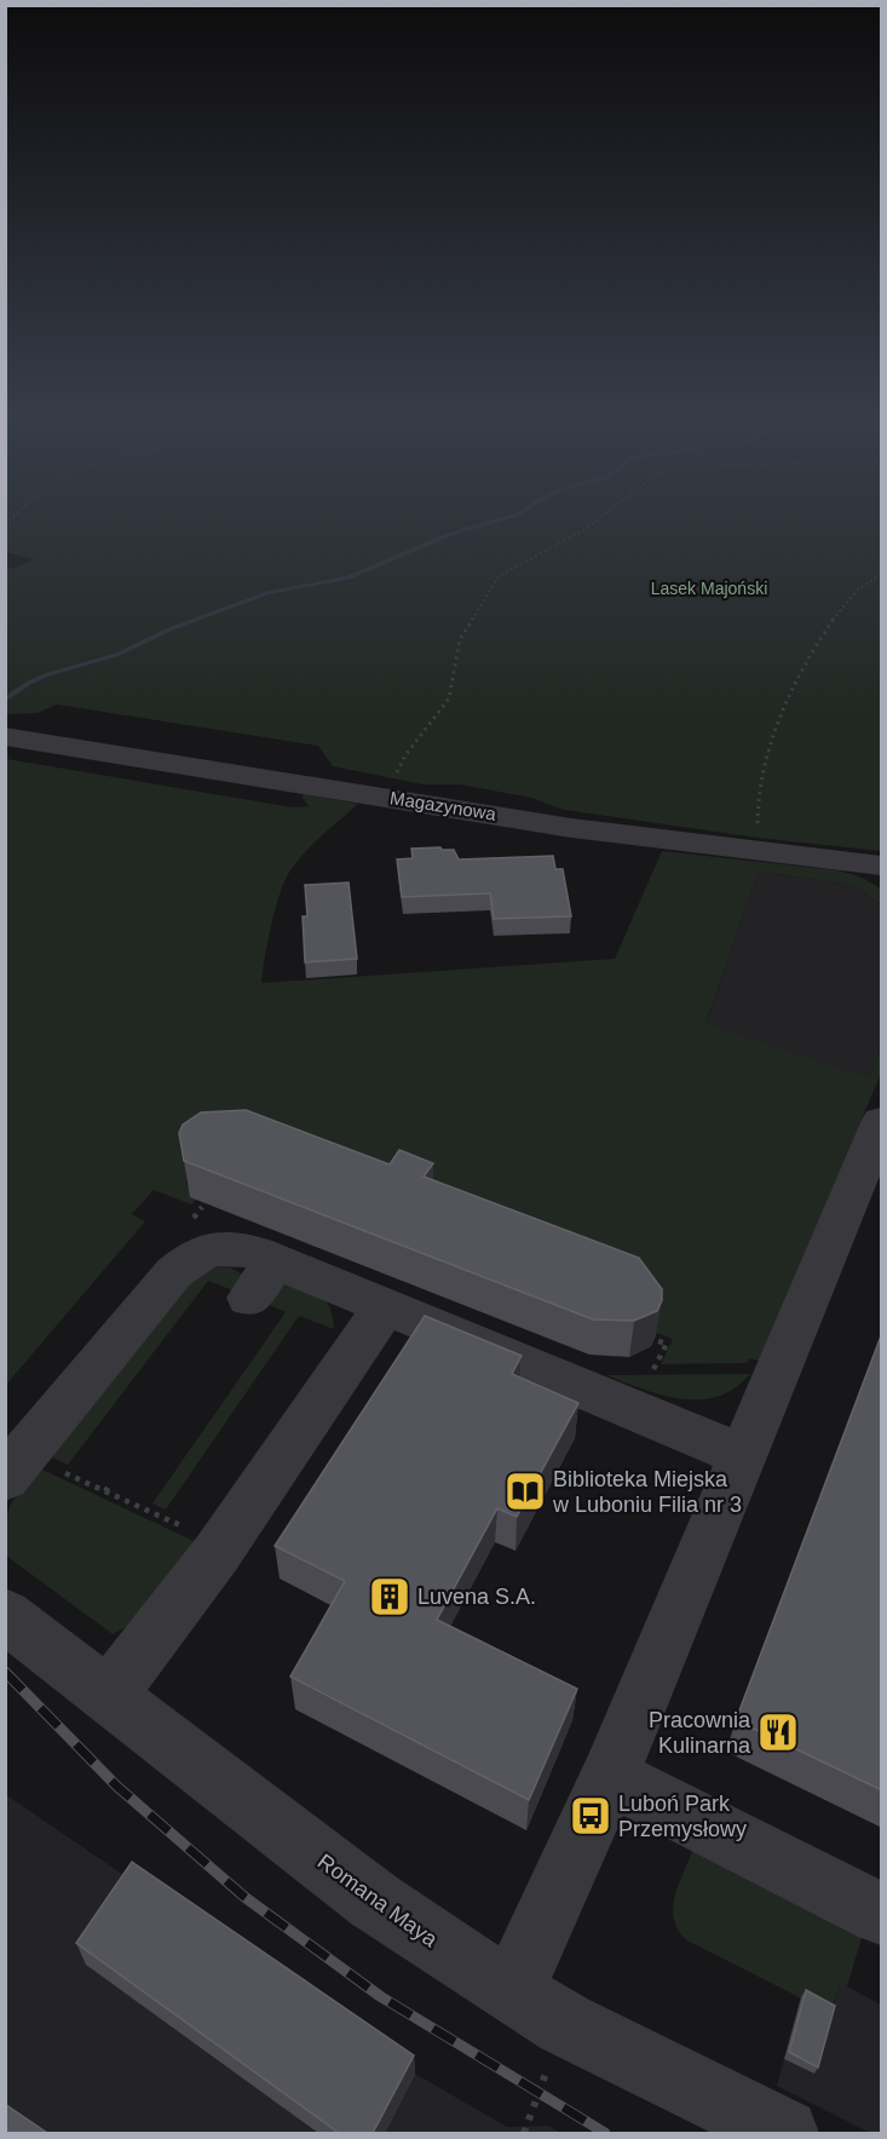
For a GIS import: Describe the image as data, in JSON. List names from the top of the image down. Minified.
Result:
{"streets":{"street":["Magazynowa","Romana Maya"]},"parks":["Lasek Majoński"],"places":{"library":["Biblioteka Miejska w Luboniu Filia nr 3"],"building":["Luvena S.A."],"restaurant":["Pracownia Kulinarna"],"bus stop":["Luboń Park Przemysłowy"]}}
